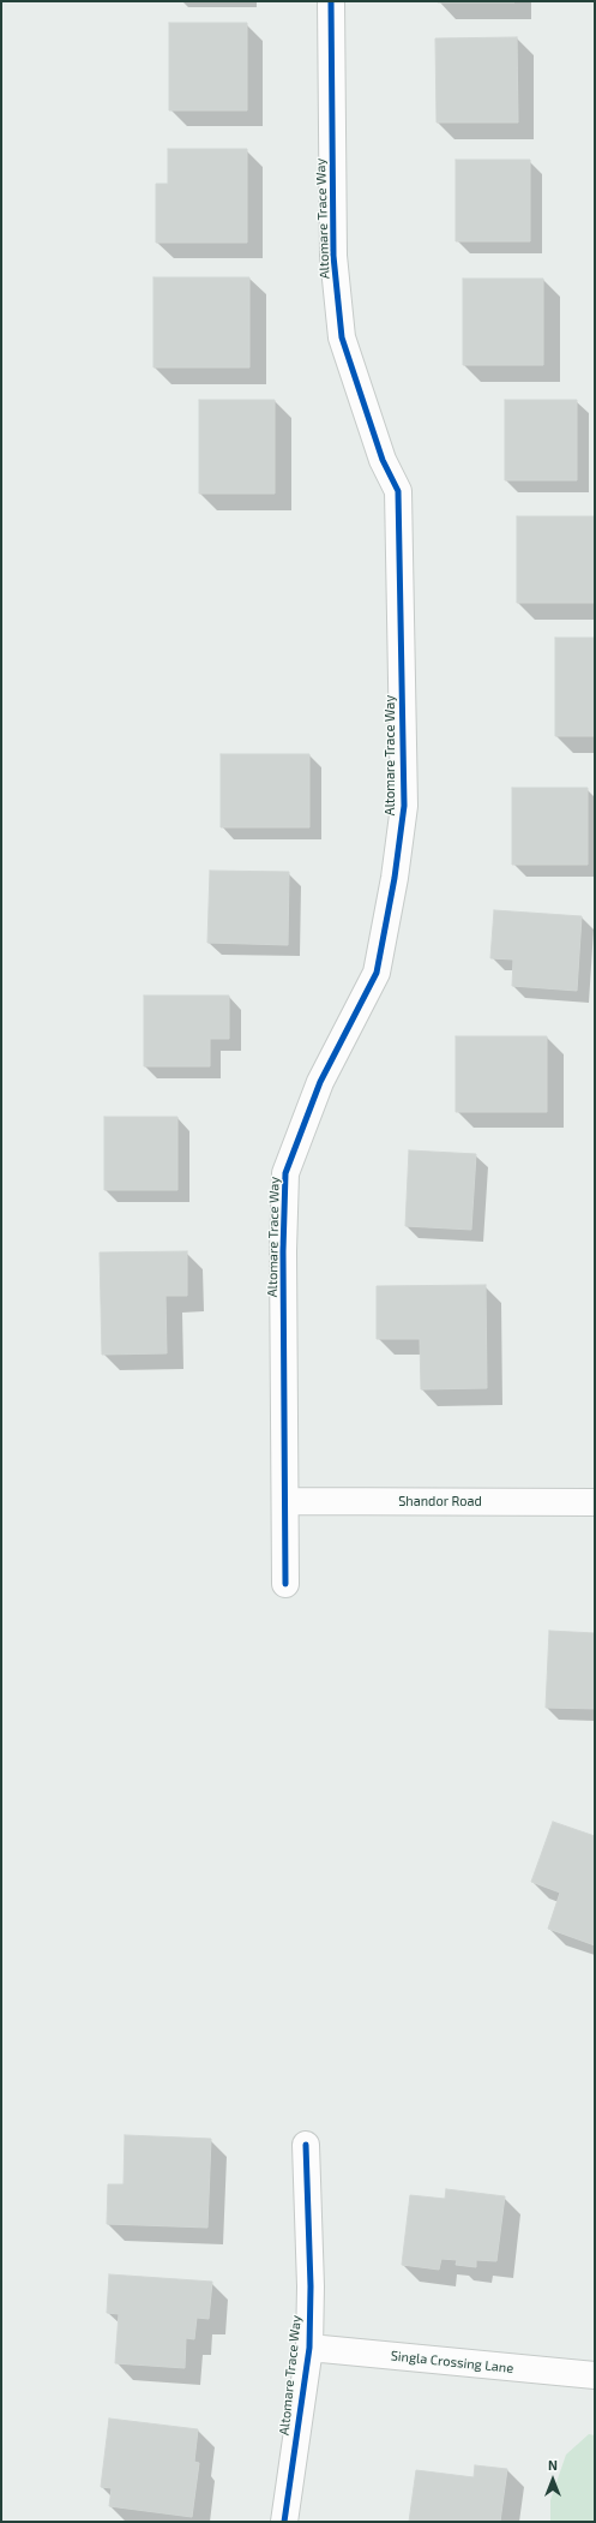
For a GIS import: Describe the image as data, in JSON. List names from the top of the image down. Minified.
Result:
{"streets":{"street":["Altomare Trace Way","Shandor Road","Singla Crossing Lane"]},"crossings":[["Altomare Trace Way","Shandor Road"],["Altomare Trace Way","Singla Crossing Lane"]],"north":"top"}
